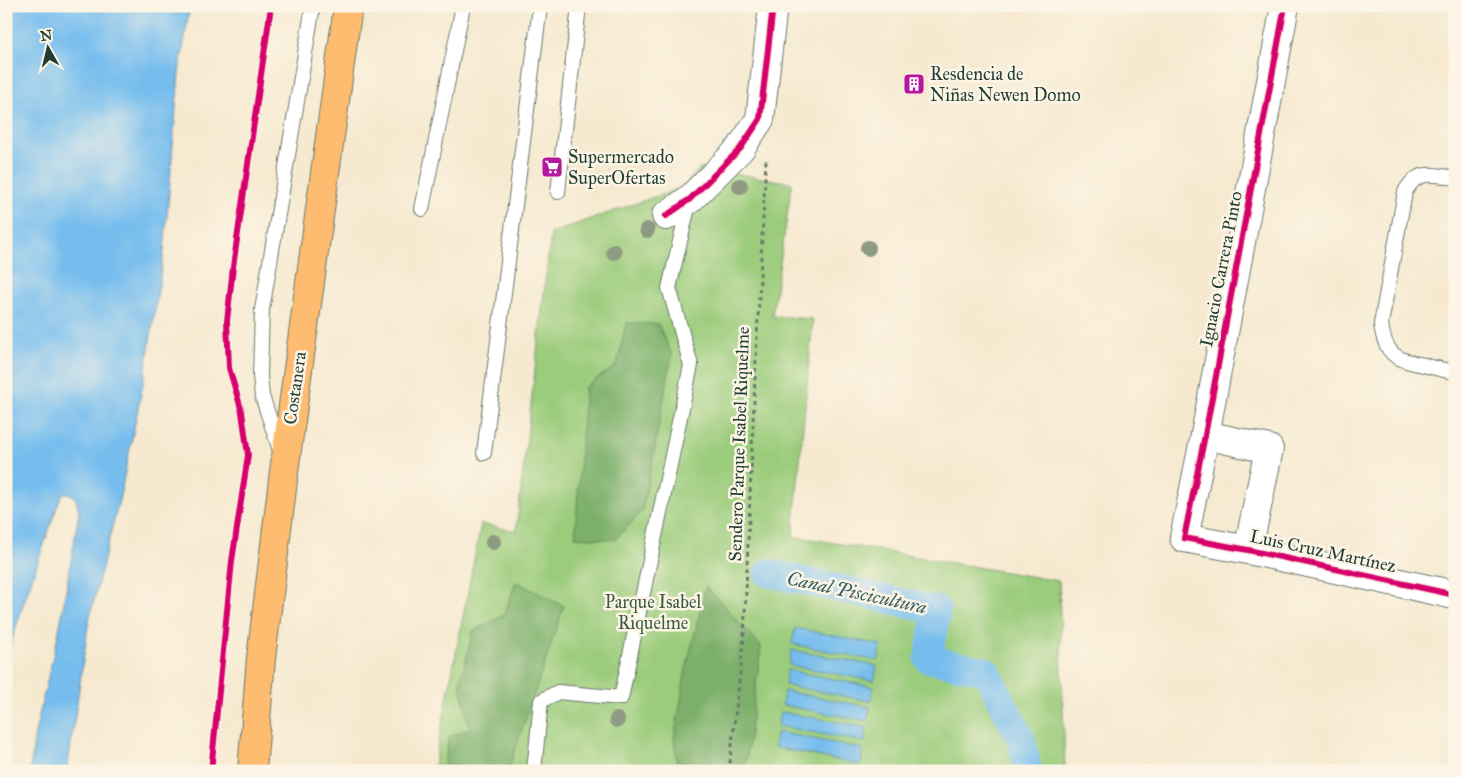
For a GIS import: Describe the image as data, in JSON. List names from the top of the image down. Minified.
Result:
{"streets":{"highway":["Costanera"],"street":["Ignacio Carrera Pinto","Luis Cruz Martínez"],"path":["Sendero Parque Isabel Riquelme"]},"crossings":[["Ignacio Carrera Pinto","Luis Cruz Martínez"]],"water":["Canal Piscicultura"],"parks":["Parque Isabel Riquelme"],"places":{"building":["Resdencia de Niñas Newen Domo"],"supermarket":["Supermercado SuperOfertas"]},"north":"top"}
